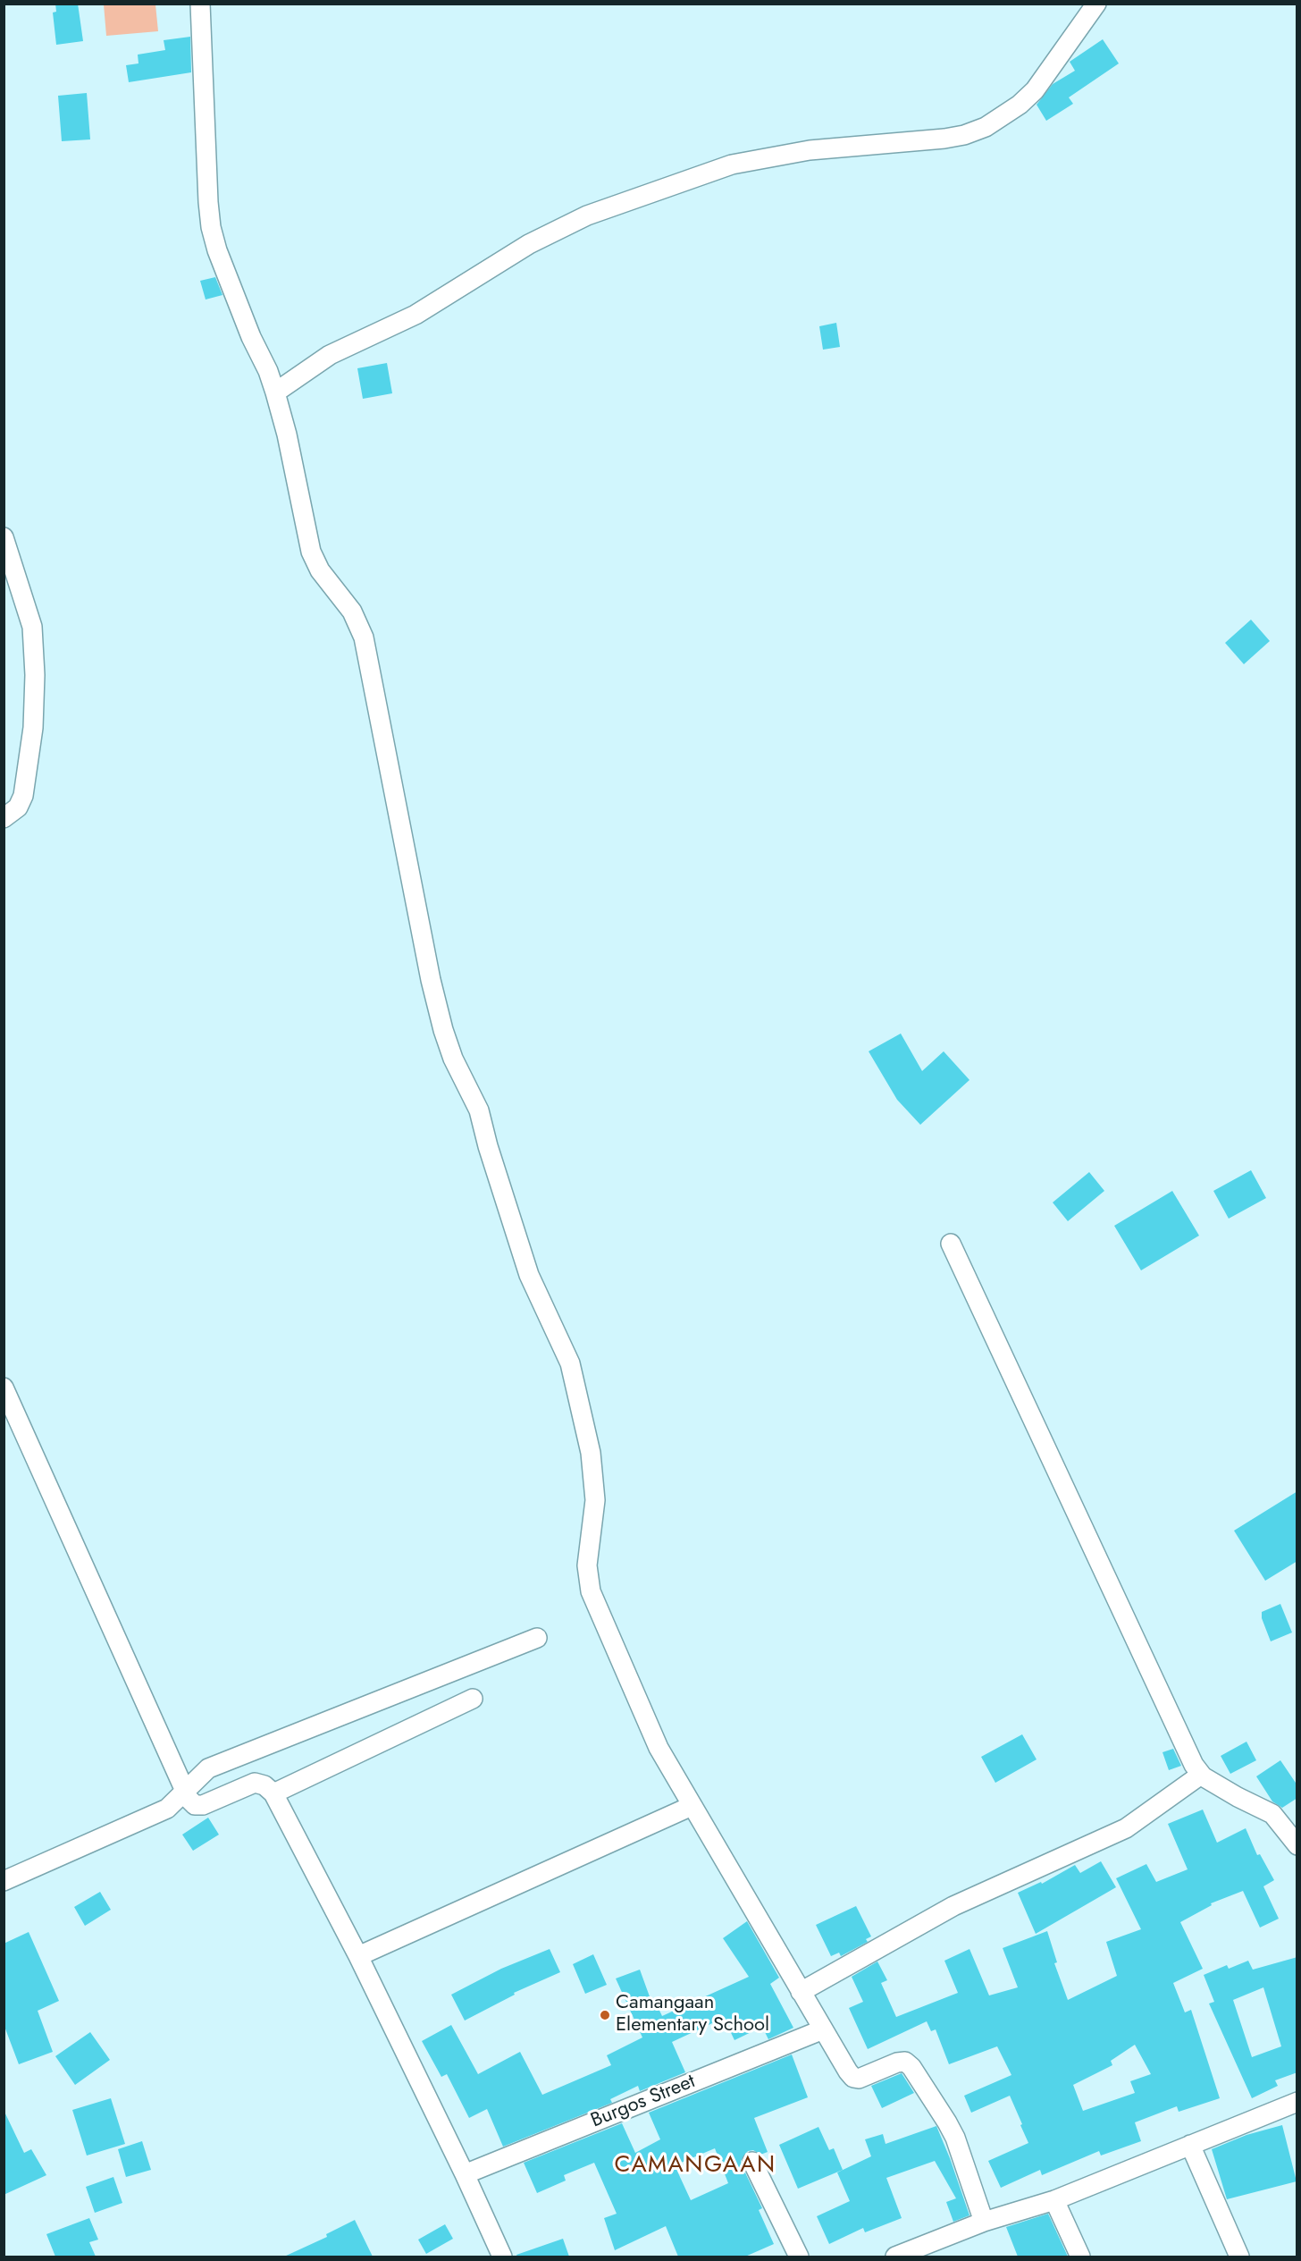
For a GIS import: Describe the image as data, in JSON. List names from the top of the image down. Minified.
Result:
{"streets":{"street":["Burgos Street"]},"districts":["CAMANGAAN"],"places":["Camangaan Elementary School"]}
